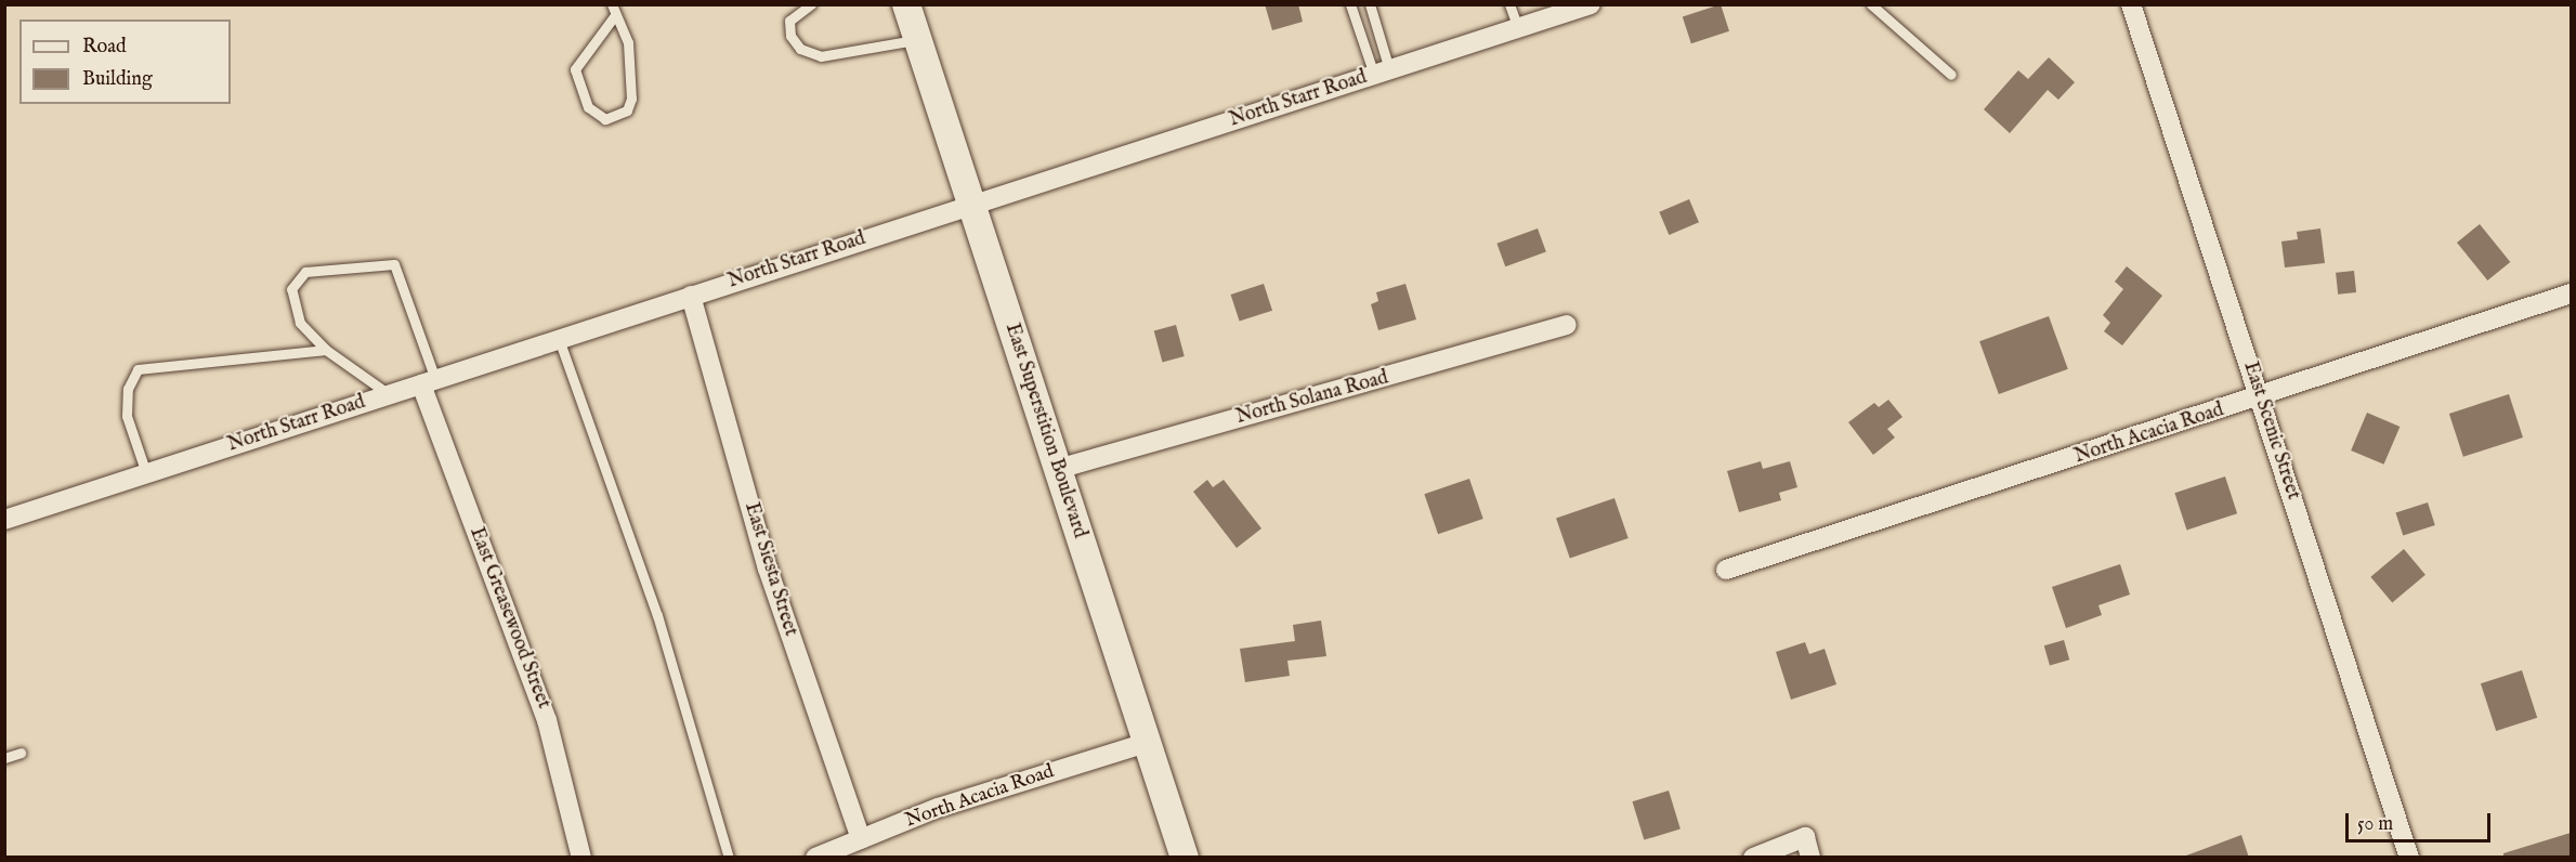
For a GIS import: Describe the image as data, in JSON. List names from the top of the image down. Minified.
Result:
{"streets":{"main road":["East Superstition Boulevard"],"street":["North Starr Road","North Solana Road","East Scenic Street","North Acacia Road","East Siesta Street","East Greasewood Street"]},"crossings":[["North Starr Road","East Superstition Boulevard"],["North Starr Road","East Siesta Street"],["North Starr Road","East Greasewood Street"],["North Solana Road","East Superstition Boulevard"],["East Superstition Boulevard","North Acacia Road"],["East Scenic Street","North Acacia Road"],["North Acacia Road","East Siesta Street"]],"legend":["Road","Building"],"scale_bar":"50 m"}
